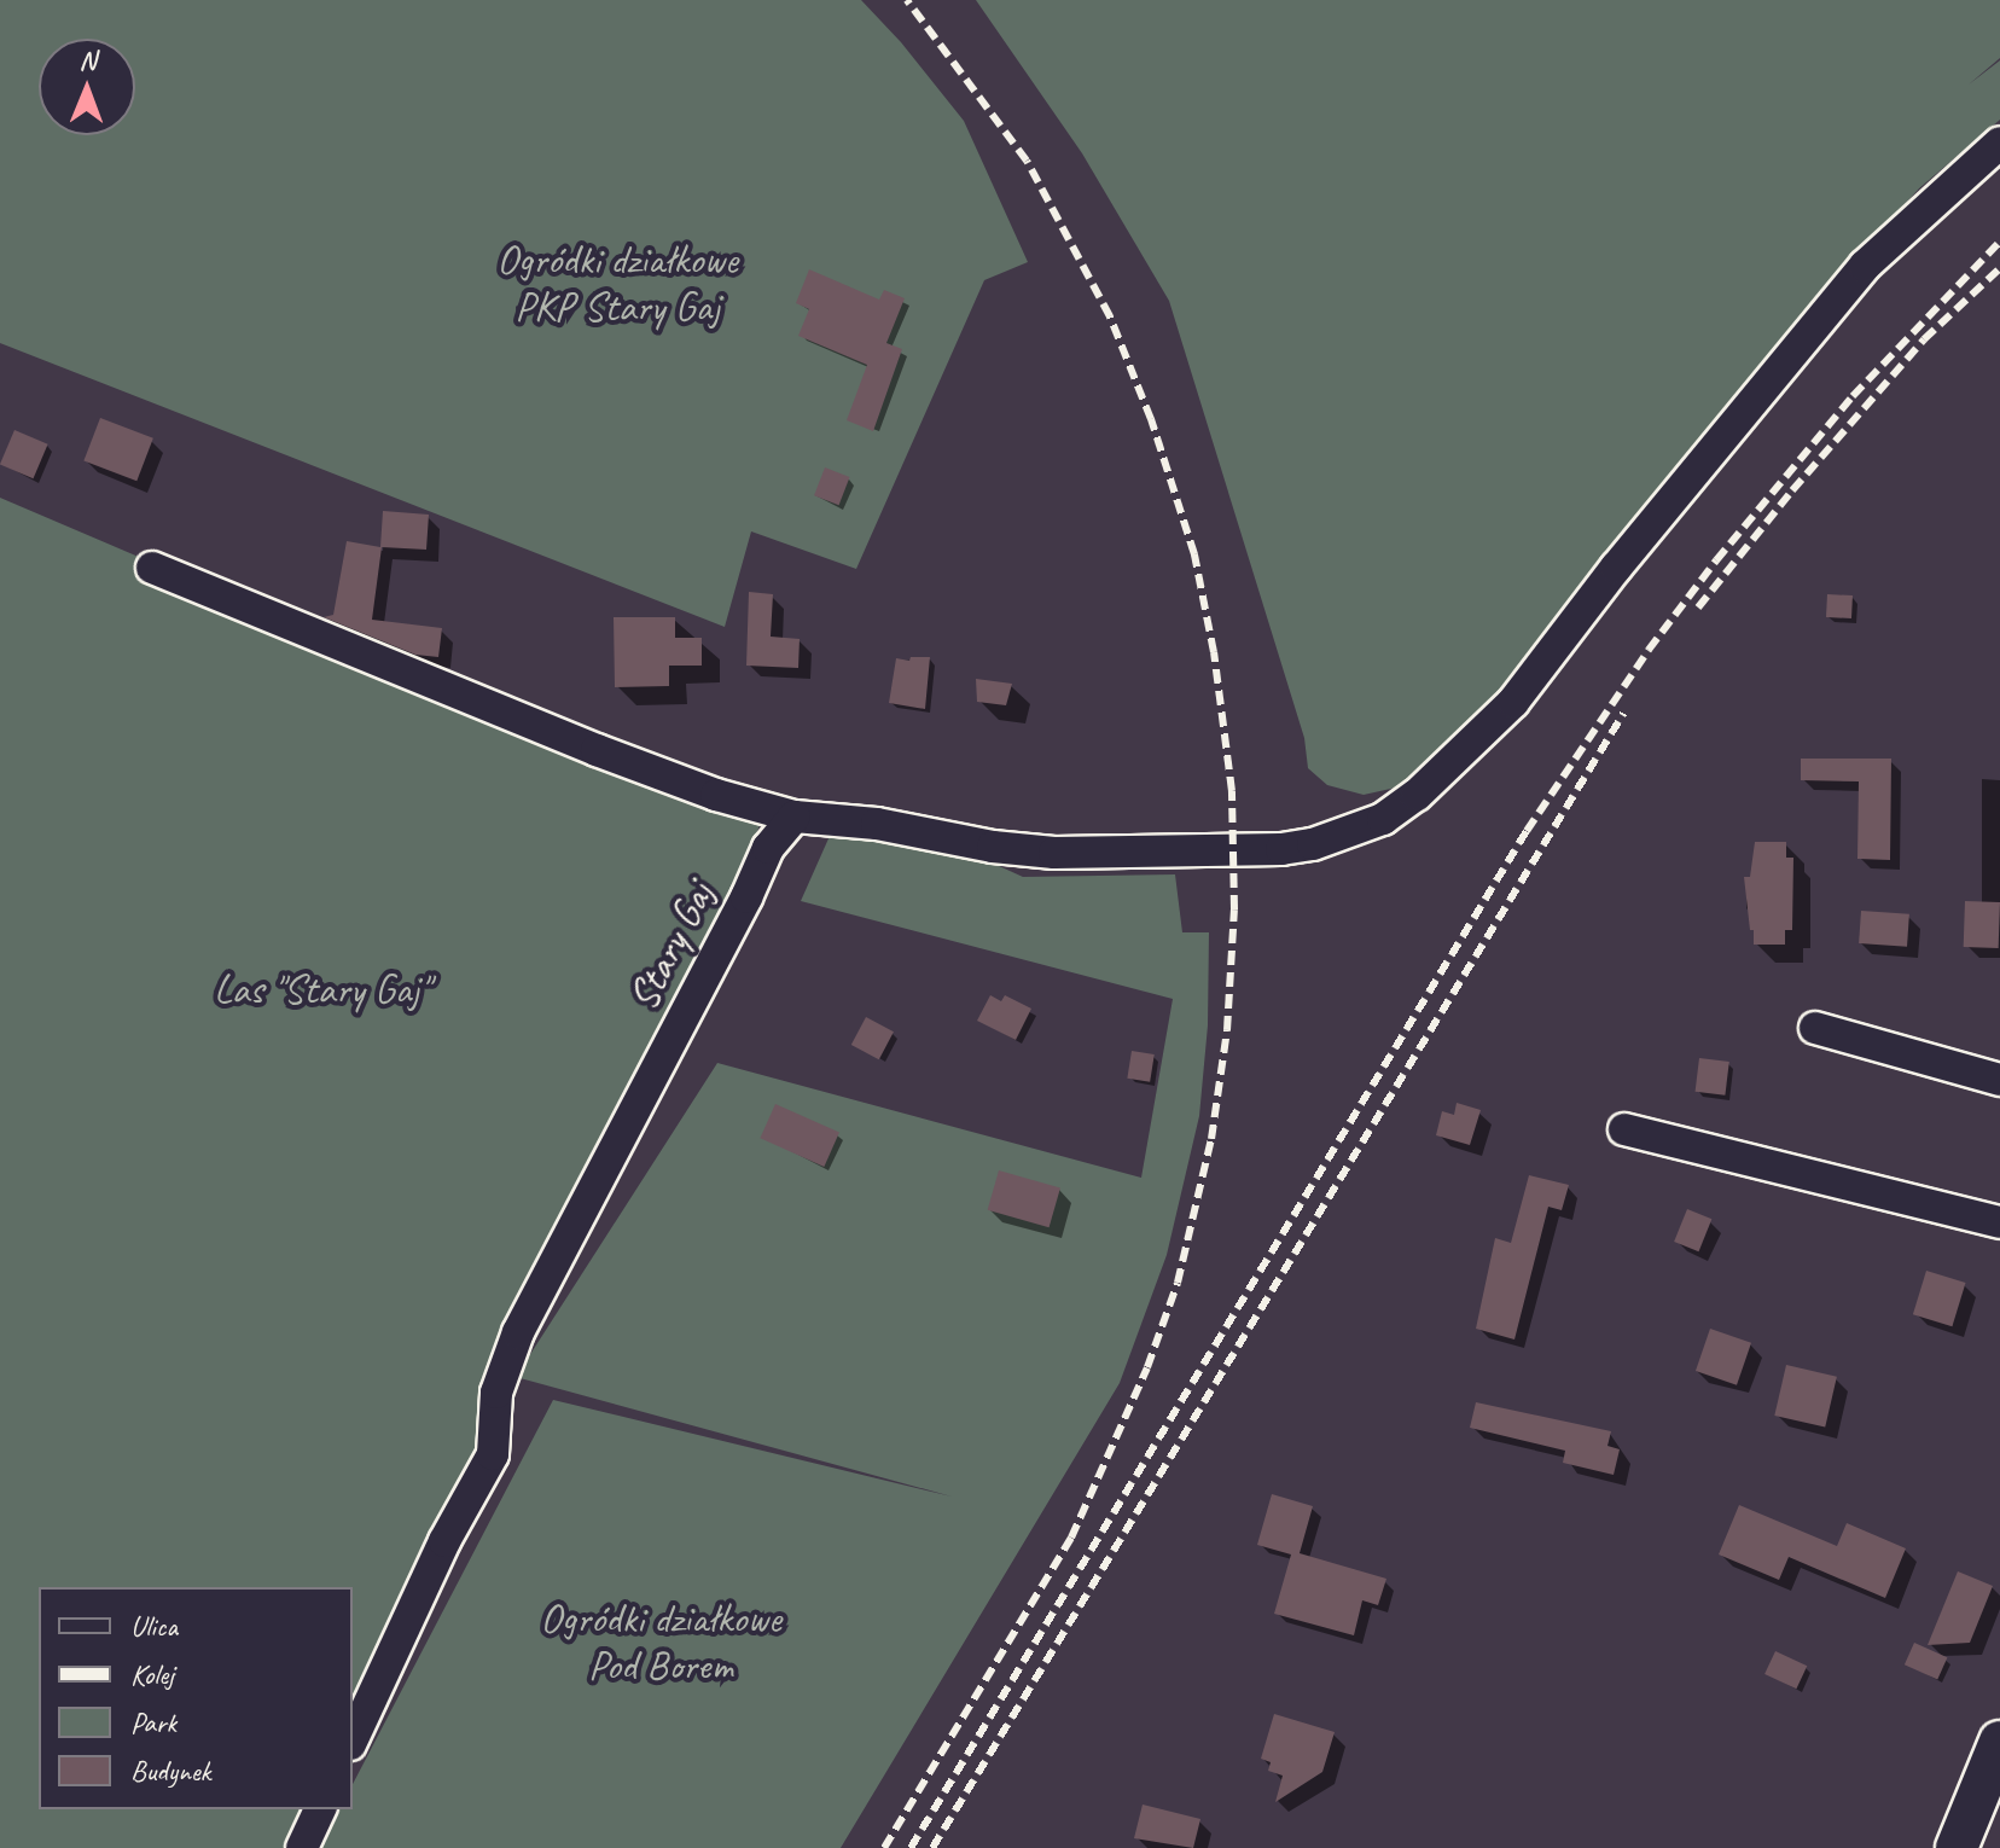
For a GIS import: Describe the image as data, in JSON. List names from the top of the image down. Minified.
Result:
{"streets":{"street":["Stary Gaj"]},"parks":["Ogródki działkowe PKP Stary Gaj","Las \"Stary Gaj\"","Ogródki działkowe Pod Borem"],"legend":["Ulica","Kolej","Park","Budynek"],"north":"top"}
